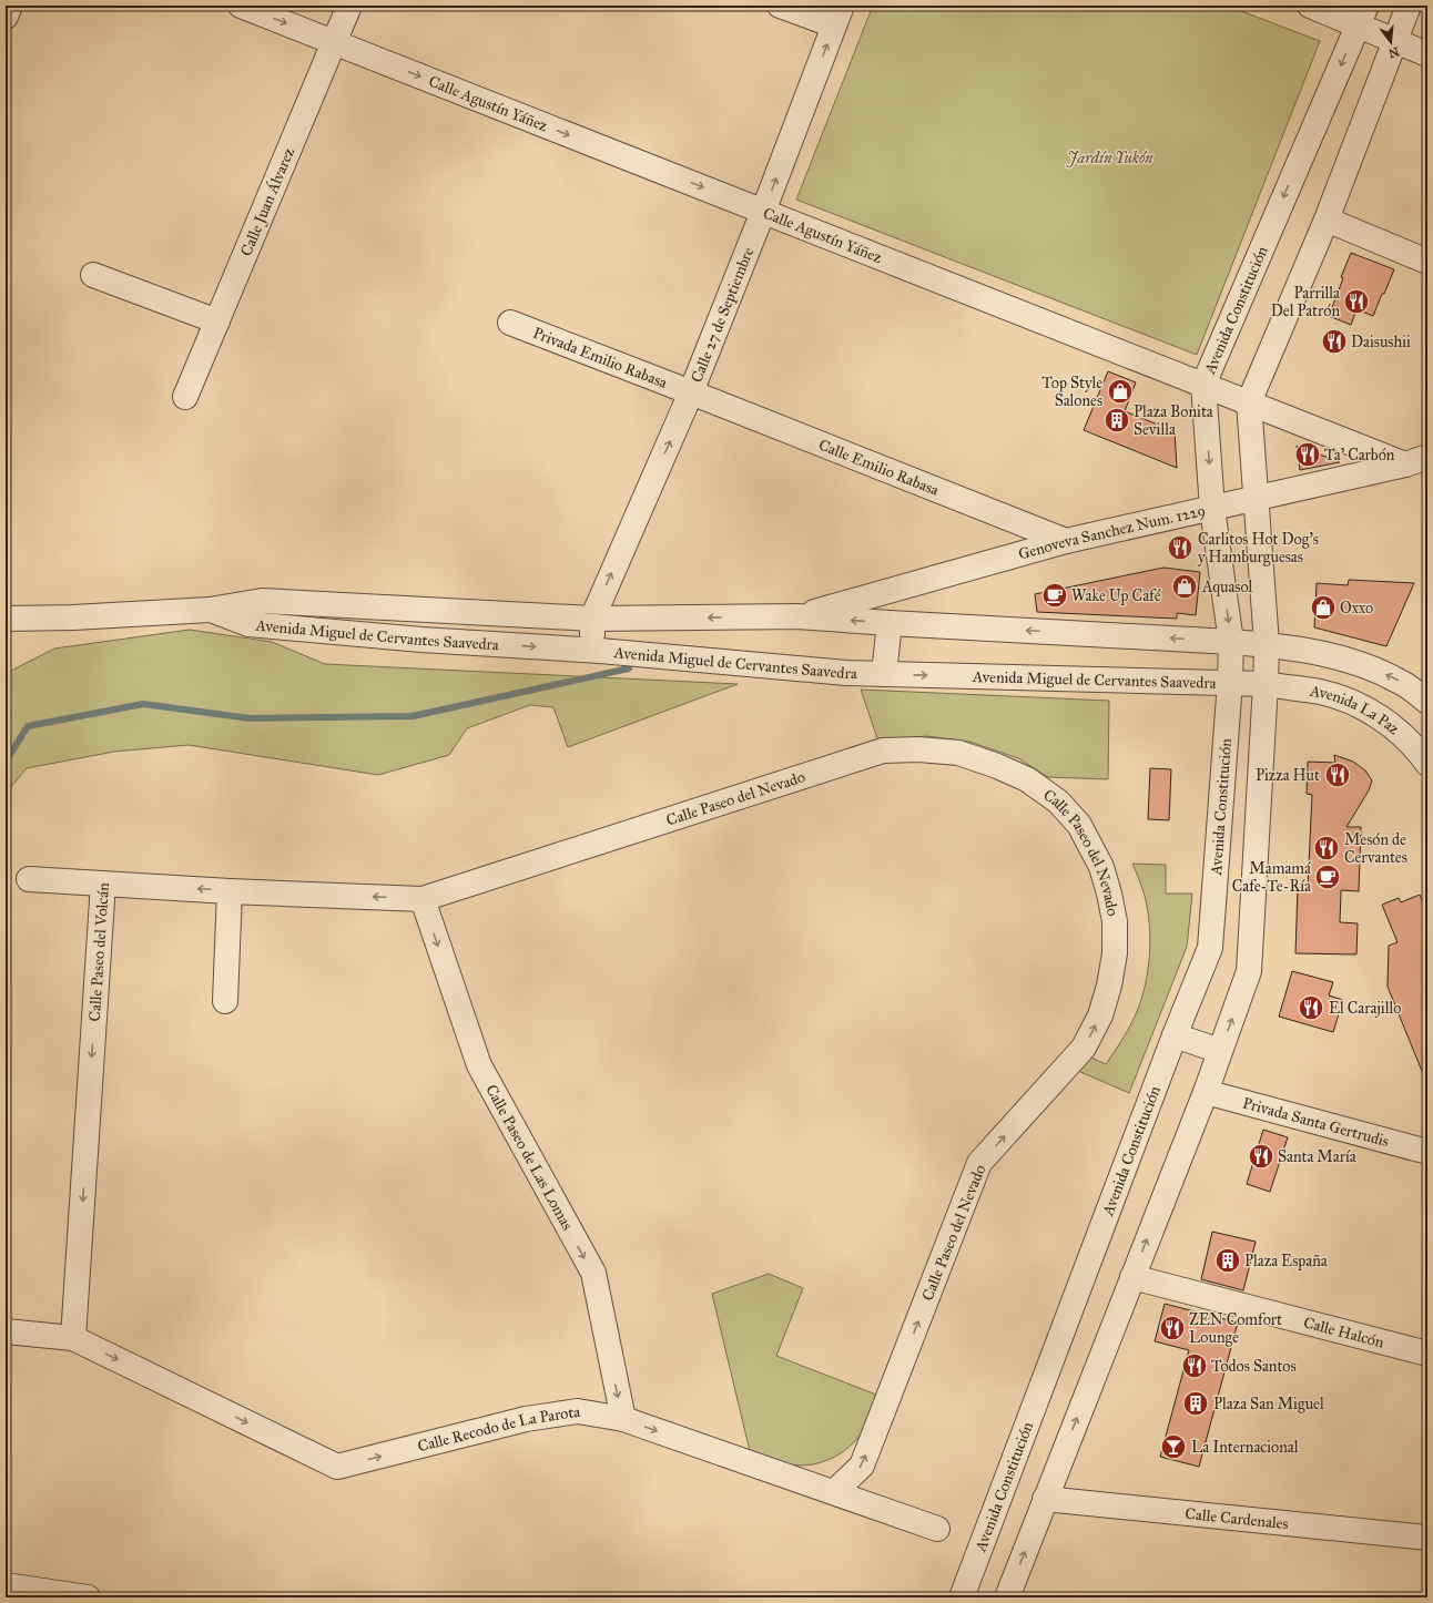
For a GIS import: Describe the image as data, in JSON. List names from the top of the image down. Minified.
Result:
{"streets":{"street":["Calle Agustín Yáñez","Calle Juan Álvarez","Avenida Constitución","Calle 27 de Septiembre","Privada Emilio Rabasa","Calle Emilio Rabasa","Genoveva Sanchez Num. 1229","Avenida Miguel de Cervantes Saavedra","Avenida La Paz","Calle Paseo del Nevado","Calle Paseo del Volcán","Privada Santa Gertrudis","Calle Paseo de Las Lomas","Calle Halcón","Calle Recodo de La Parota","Calle Cardenales"]},"crossings":[["Calle Agustín Yáñez","Calle Juan Álvarez"],["Calle Agustín Yáñez","Avenida Constitución"],["Calle Agustín Yáñez","Calle 27 de Septiembre"],["Calle Agustín Yáñez","Genoveva Sanchez Num. 1229"],["Avenida Constitución","Genoveva Sanchez Num. 1229"],["Avenida Constitución","Avenida Miguel de Cervantes Saavedra"],["Calle 27 de Septiembre","Privada Emilio Rabasa"],["Calle 27 de Septiembre","Calle Emilio Rabasa"],["Calle 27 de Septiembre","Avenida Miguel de Cervantes Saavedra"],["Privada Emilio Rabasa","Calle Emilio Rabasa"],["Calle Emilio Rabasa","Genoveva Sanchez Num. 1229"],["Genoveva Sanchez Num. 1229","Avenida Miguel de Cervantes Saavedra"],["Avenida Miguel de Cervantes Saavedra","Avenida La Paz"],["Calle Paseo del Nevado","Calle Paseo del Volcán"],["Calle Paseo del Nevado","Calle Paseo de Las Lomas"],["Calle Paseo del Nevado","Calle Recodo de La Parota"],["Calle Paseo del Volcán","Calle Paseo de Las Lomas"],["Calle Paseo del Volcán","Calle Recodo de La Parota"],["Calle Paseo de Las Lomas","Calle Recodo de La Parota"]],"one_way":["Calle Agustín Yáñez","Calle 27 de Septiembre","Calle Paseo de Las Lomas","Calle Recodo de La Parota"],"parks":["Jardín Yukón"],"places":{"restaurant":["Parrilla Del Patrón","Daisushii","Ta' Carbón","Carlitos Hot Dog's y Hamburguesas","Pizza Hut","Mesón de Cervantes","El Carajillo","Santa María","ZEN Comfort Lounge","Todos Santos"],"shop":["Top Style Salones","Aquasol","Oxxo"],"building":["Plaza Bonita Sevilla","Plaza España","Plaza San Miguel"],"cafe":["Wake Up Café","Mamamá Cafe-Te-Ría"],"bar":["La Internacional"]},"north":"bottom"}
